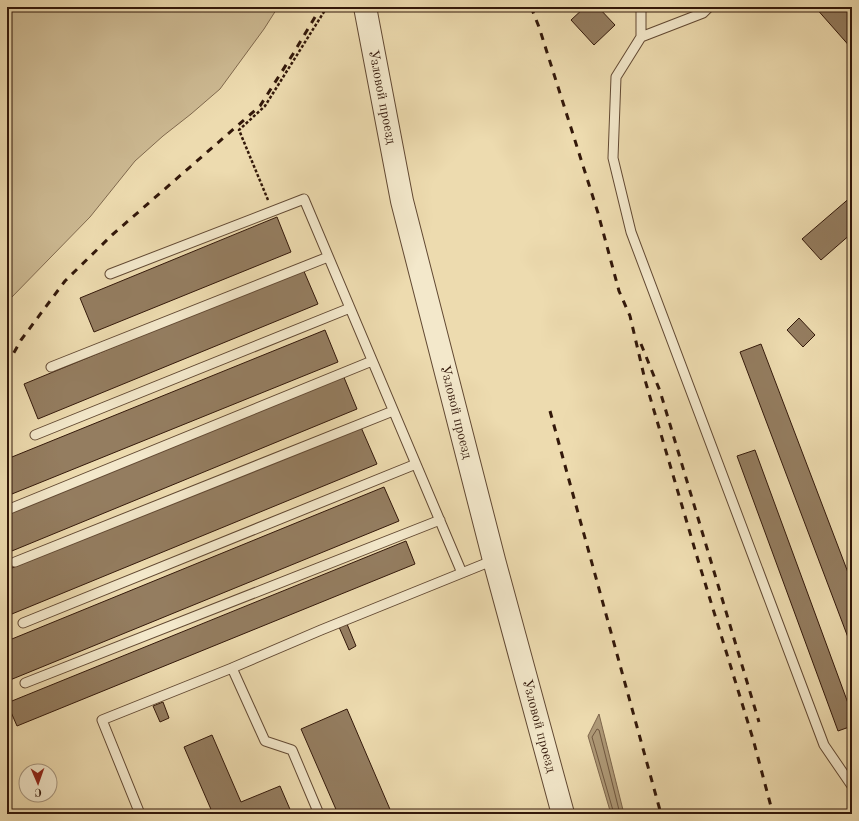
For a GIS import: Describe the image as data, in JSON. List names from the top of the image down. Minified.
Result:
{"streets":{"street":["Узловой проезд"]},"north":"bottom"}
